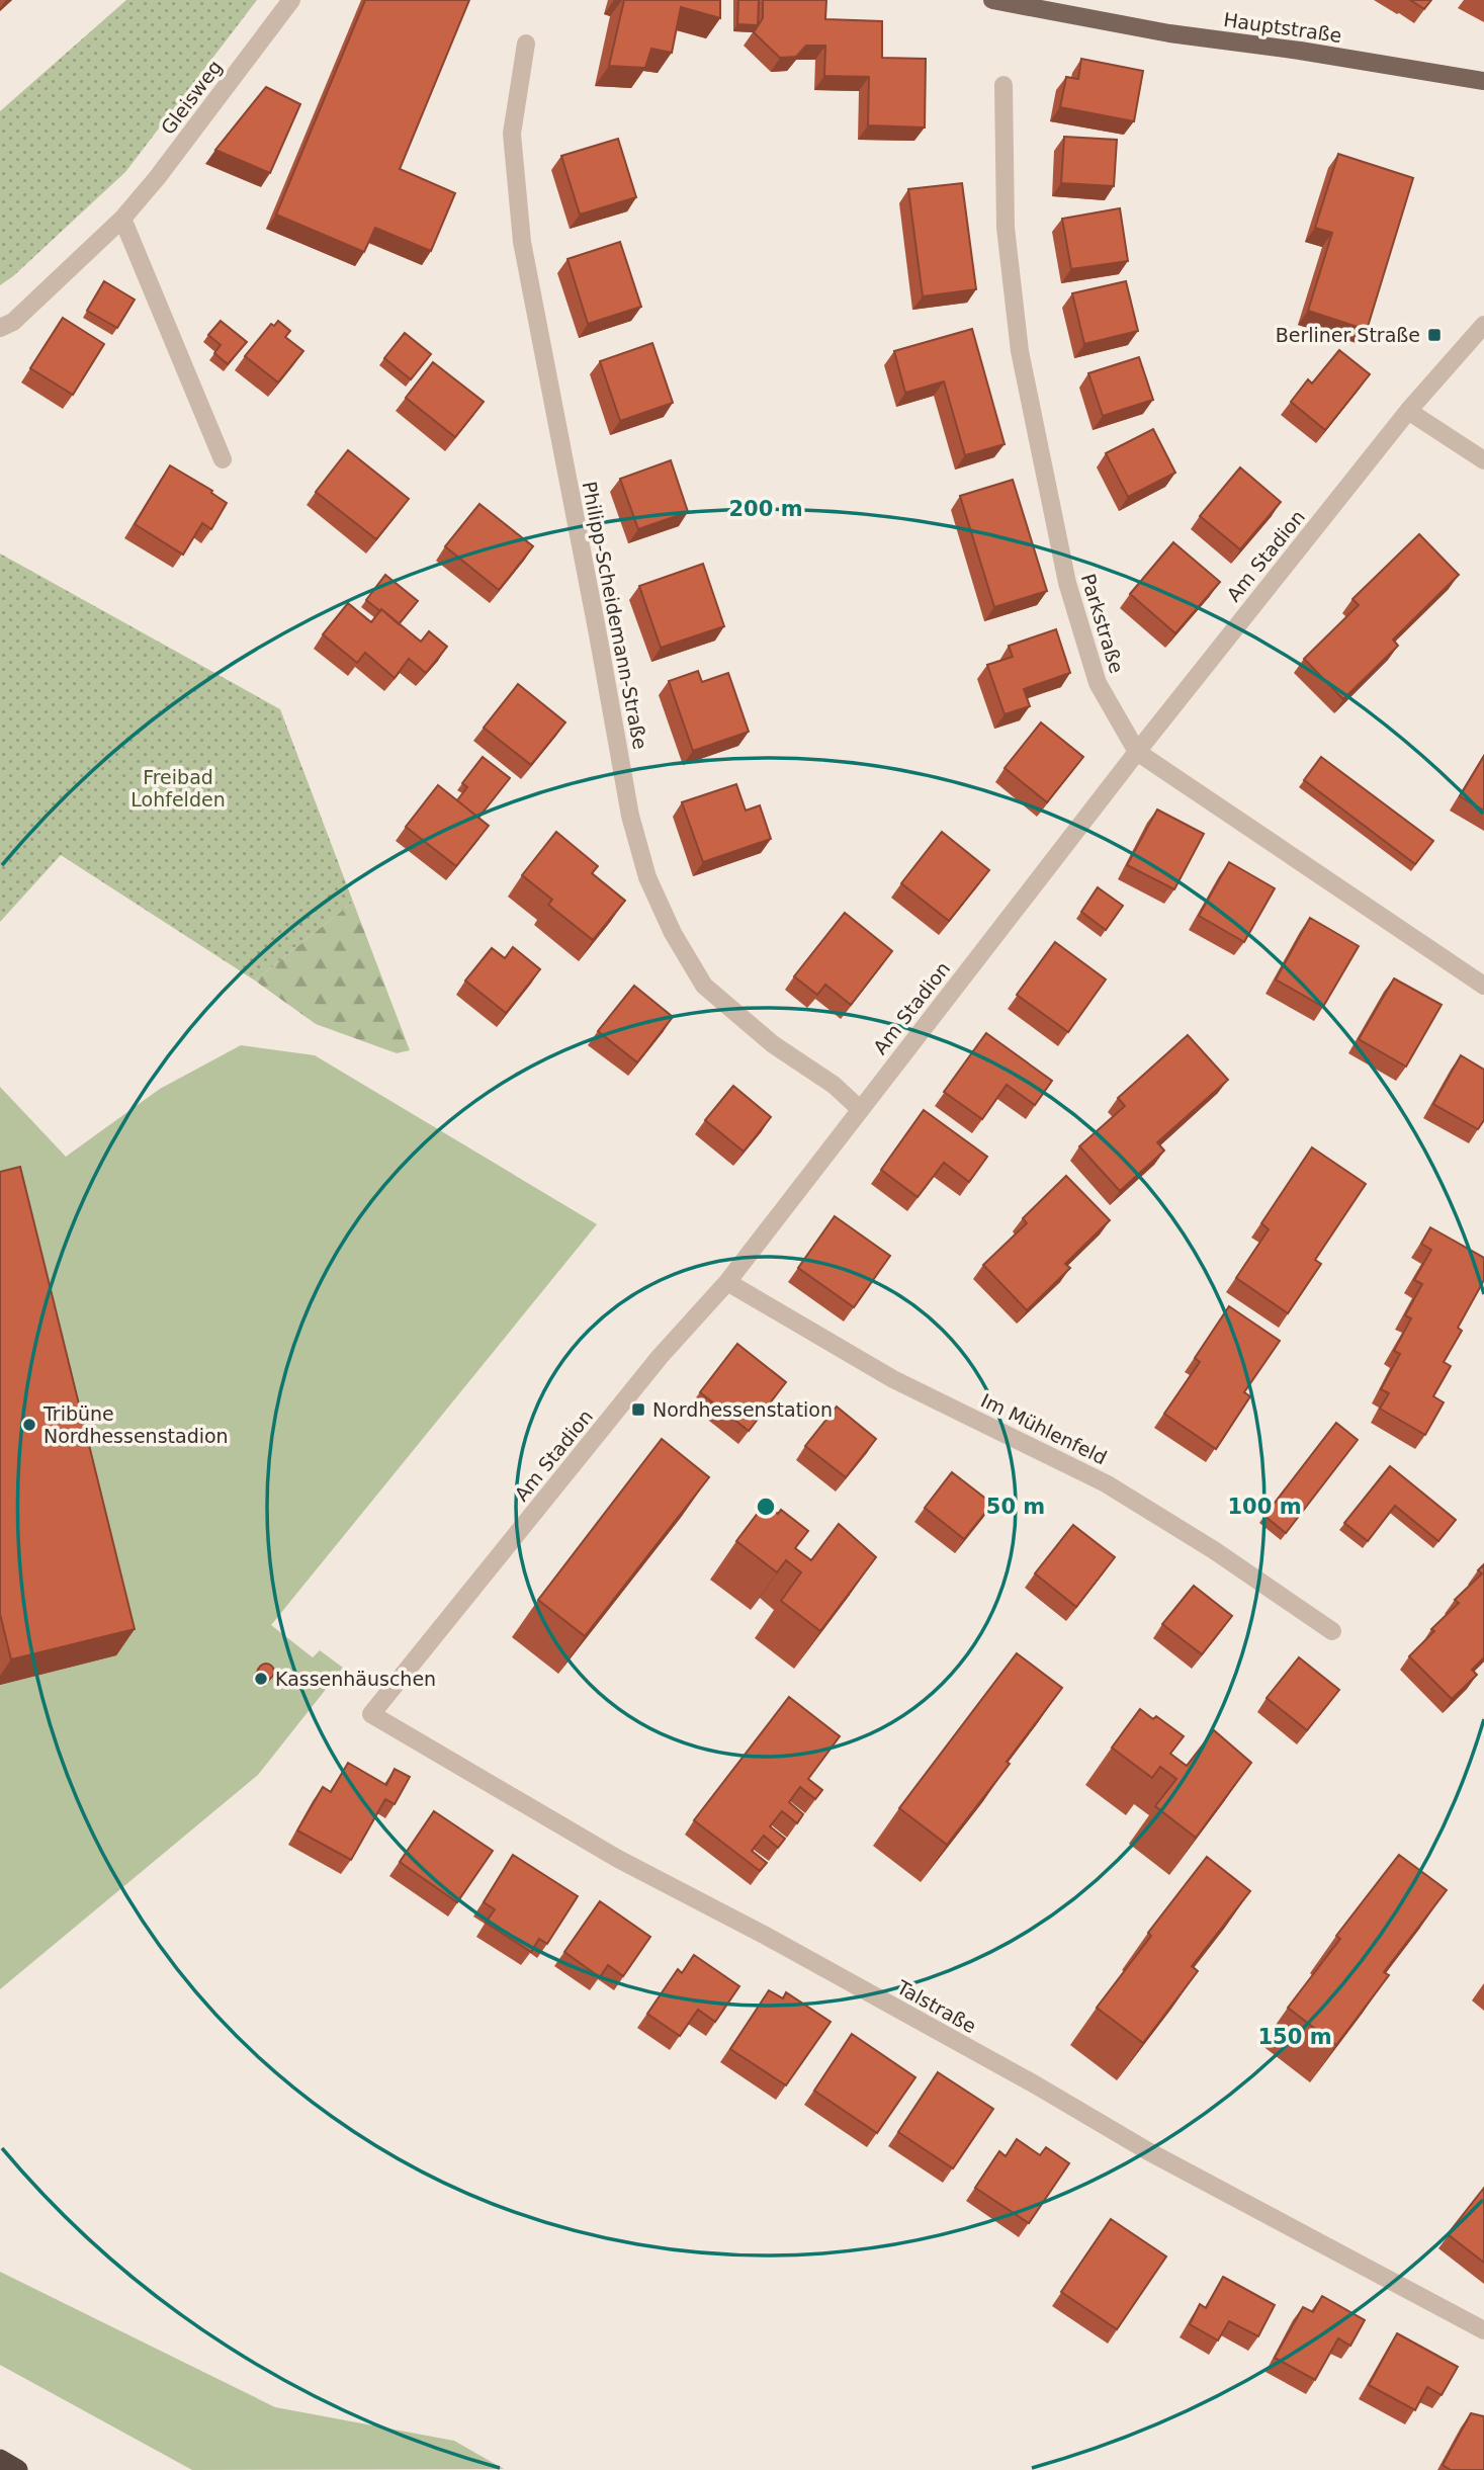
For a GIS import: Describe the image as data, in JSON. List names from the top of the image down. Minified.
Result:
{"streets":{"main road":["Hauptstraße"],"street":["Gleisweg","Am Stadion","Philipp-Scheidemann-Straße","Parkstraße","Im Mühlenfeld","Talstraße"]},"crossings":[["Am Stadion","Philipp-Scheidemann-Straße"],["Am Stadion","Parkstraße"],["Am Stadion","Im Mühlenfeld"],["Am Stadion","Talstraße"]],"parks":["Freibad Lohfelden"],"places":{"transit":["Berliner Straße","Nordhessenstation"],"other":["Tribüne Nordhessenstadion","Kassenhäuschen"]},"rings":["200 m","50 m","100 m","150 m"]}
